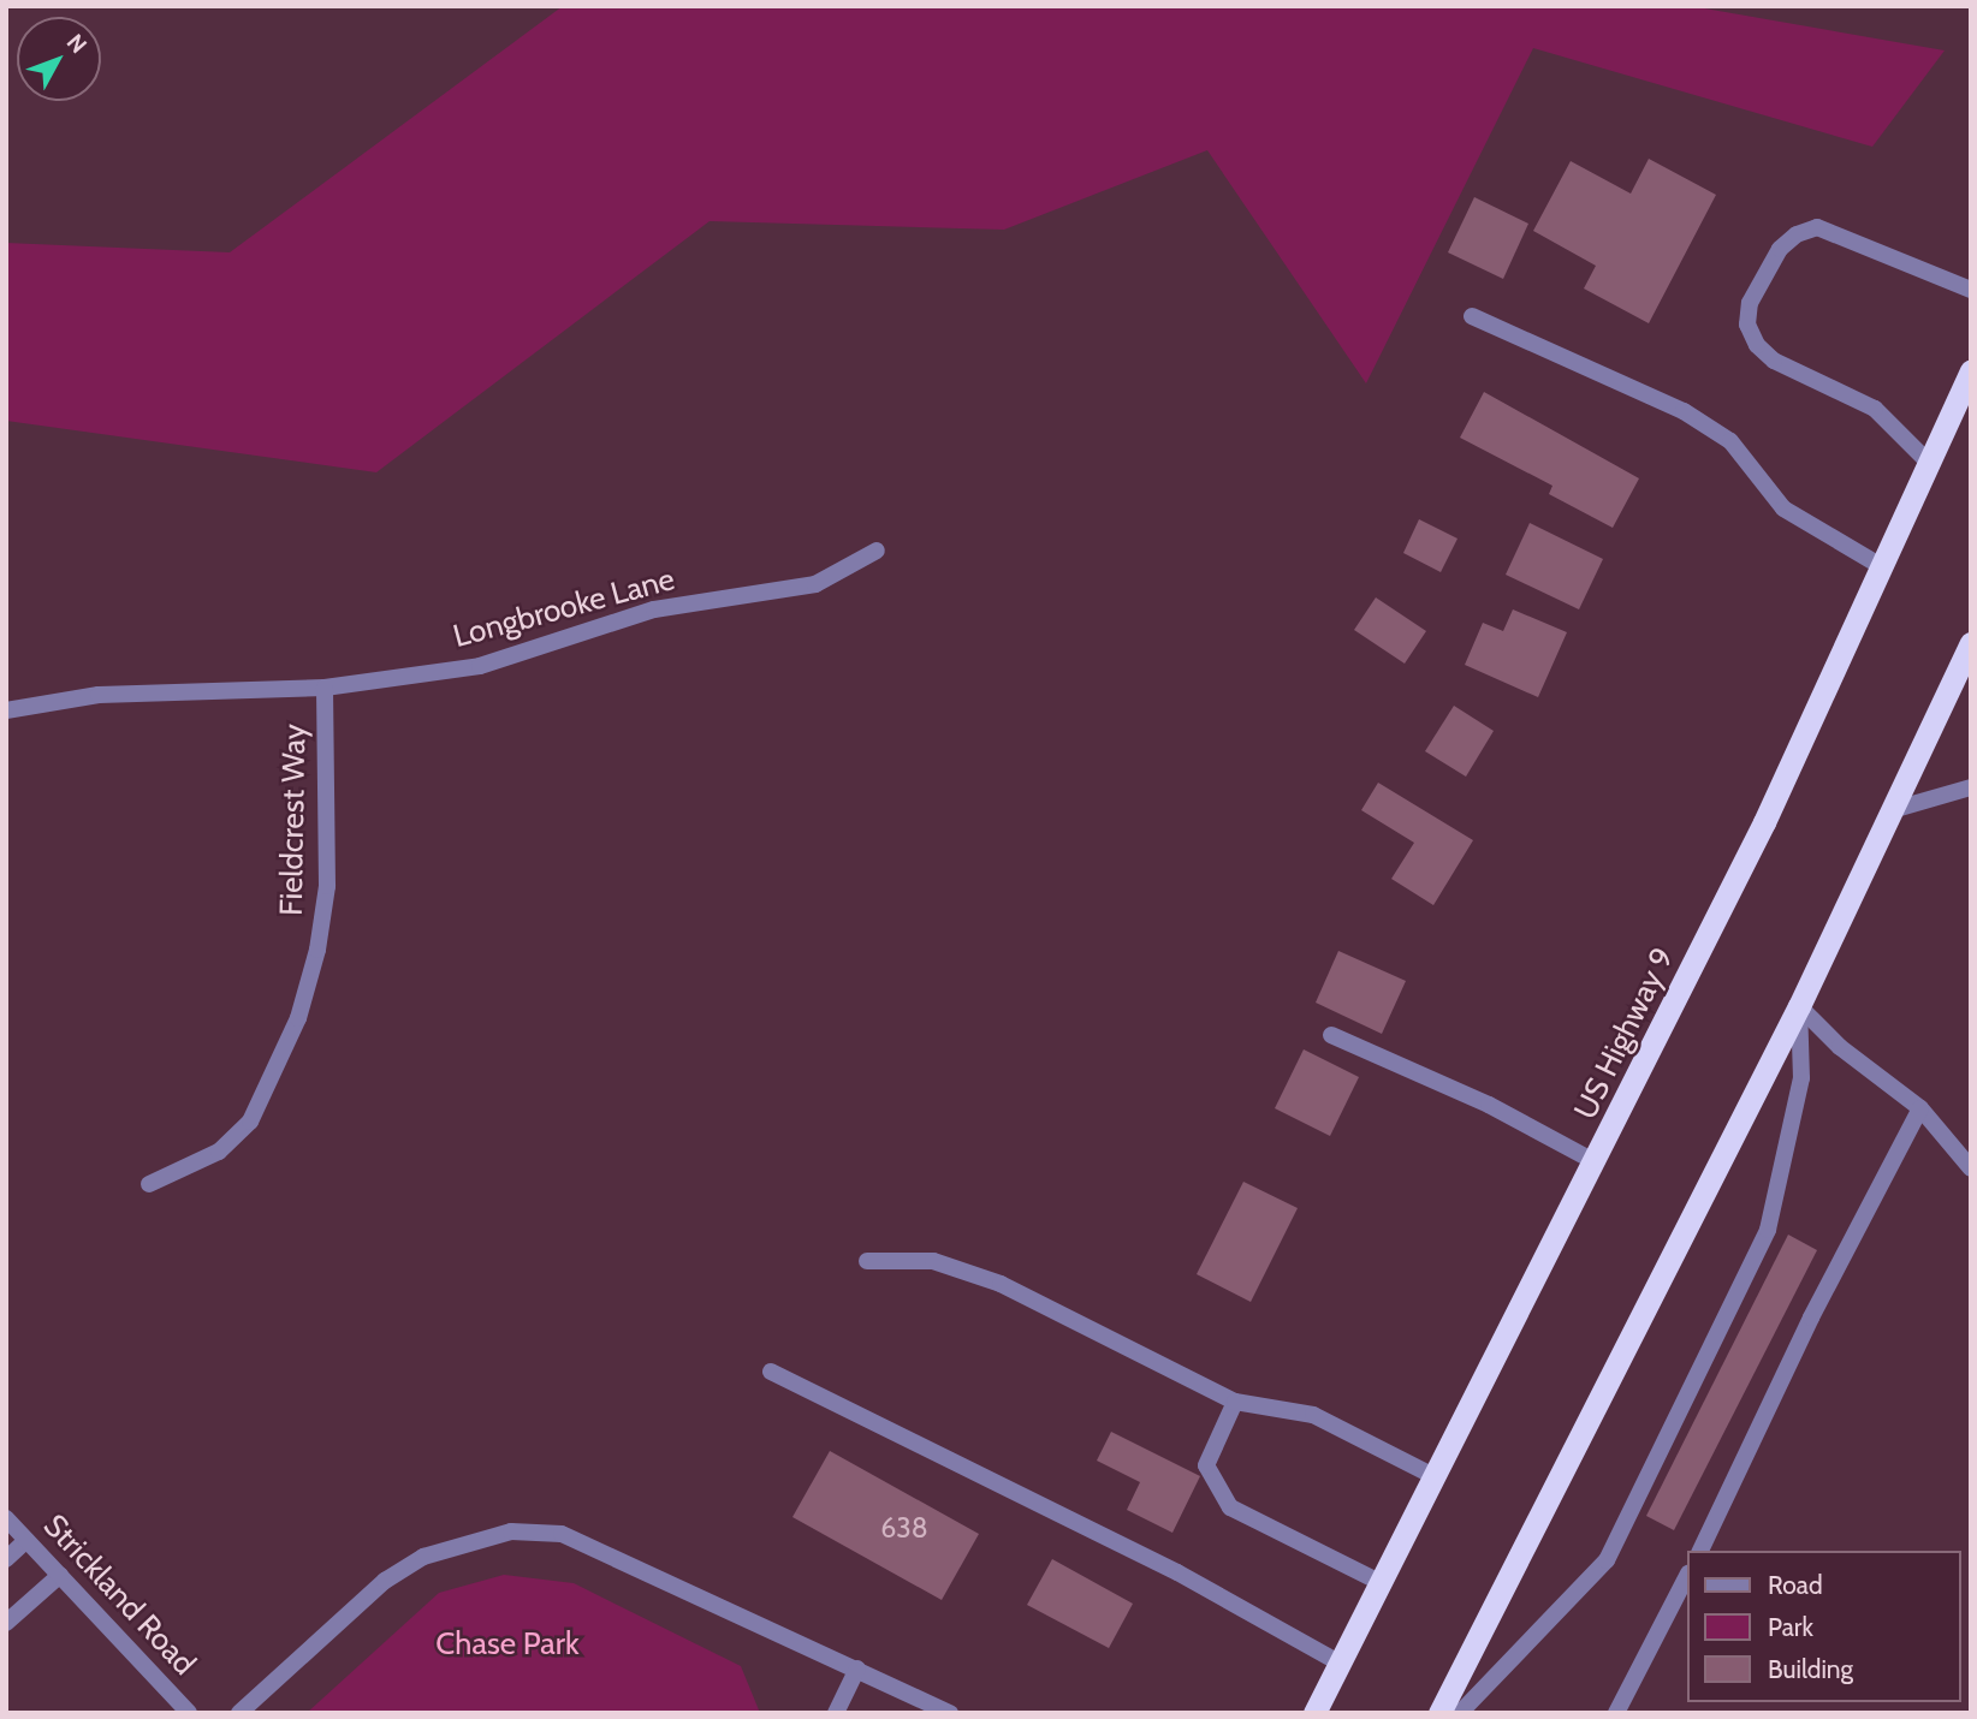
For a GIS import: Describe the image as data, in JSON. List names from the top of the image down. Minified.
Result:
{"streets":{"highway":["US Highway 9"],"street":["Longbrooke Lane","Fieldcrest Way","Strickland Road"]},"crossings":[["Longbrooke Lane","Fieldcrest Way"]],"parks":["Chase Park"],"house_numbers":["638"],"legend":["Road","Park","Building"],"north":"top right"}
